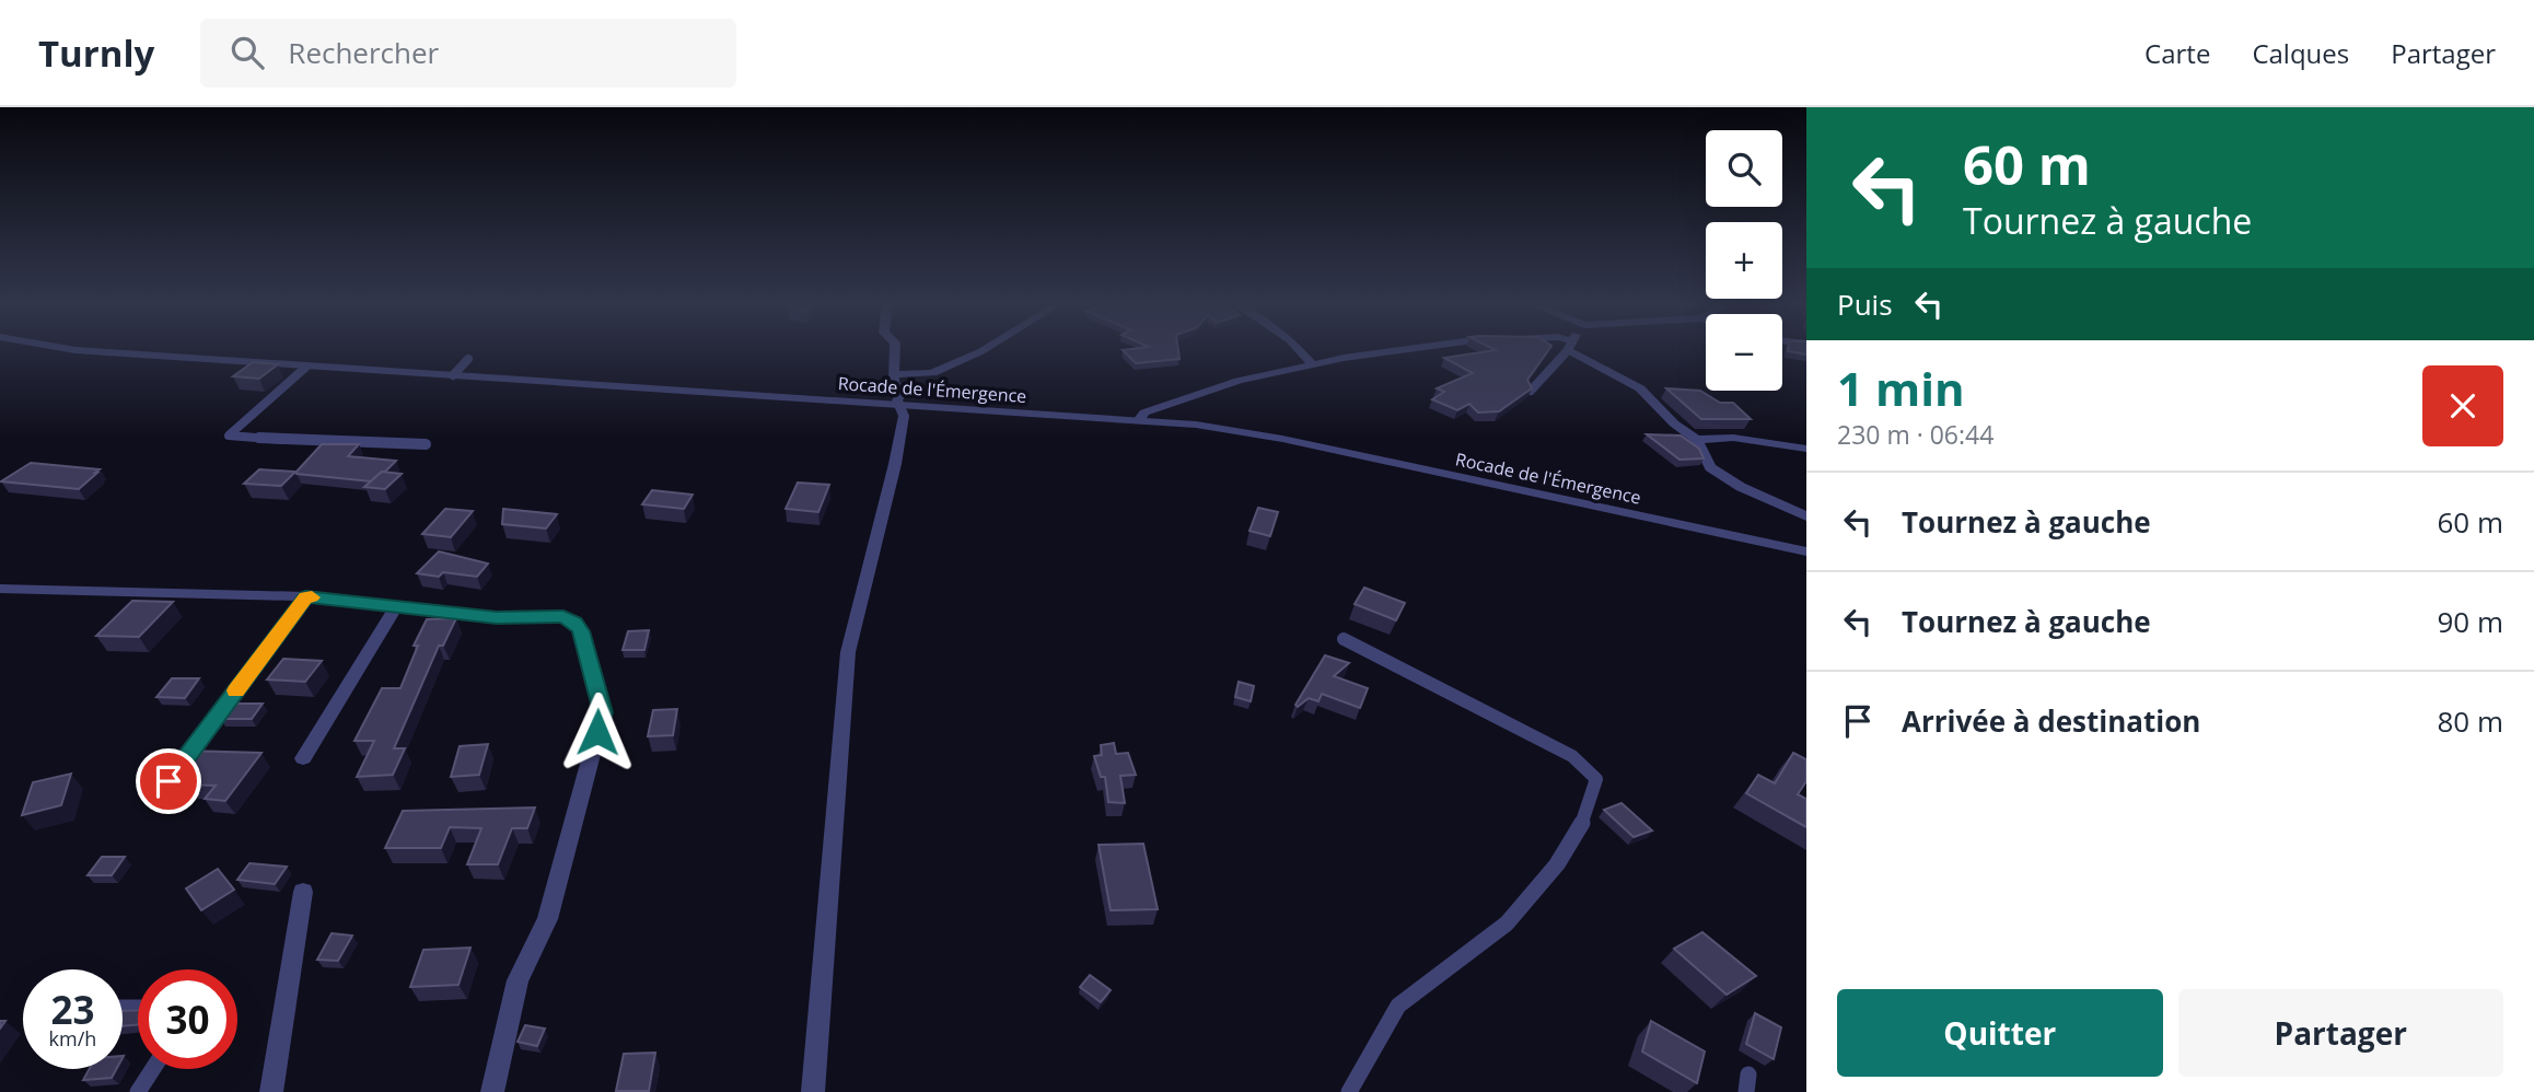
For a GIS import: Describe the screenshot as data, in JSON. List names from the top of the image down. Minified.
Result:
{"streets":{"street":["Rocade de l'Émergence"]},"page":{"header":"Turnly","search":"Rechercher","nav":["Carte","Calques","Partager"],"turn":["60 m","Tournez à gauche"],"map_buttons":["+","−"],"then":"Puis","heading":["1 min","230 m · 06:44"],"list":[{"name":"Tournez à gauche","value":"60 m"},{"name":"Tournez à gauche","value":"90 m"},{"name":"Arrivée à destination","value":"80 m"}],"speed":"23 km/h","limit":"30","buttons":["Quitter","Partager"]}}
